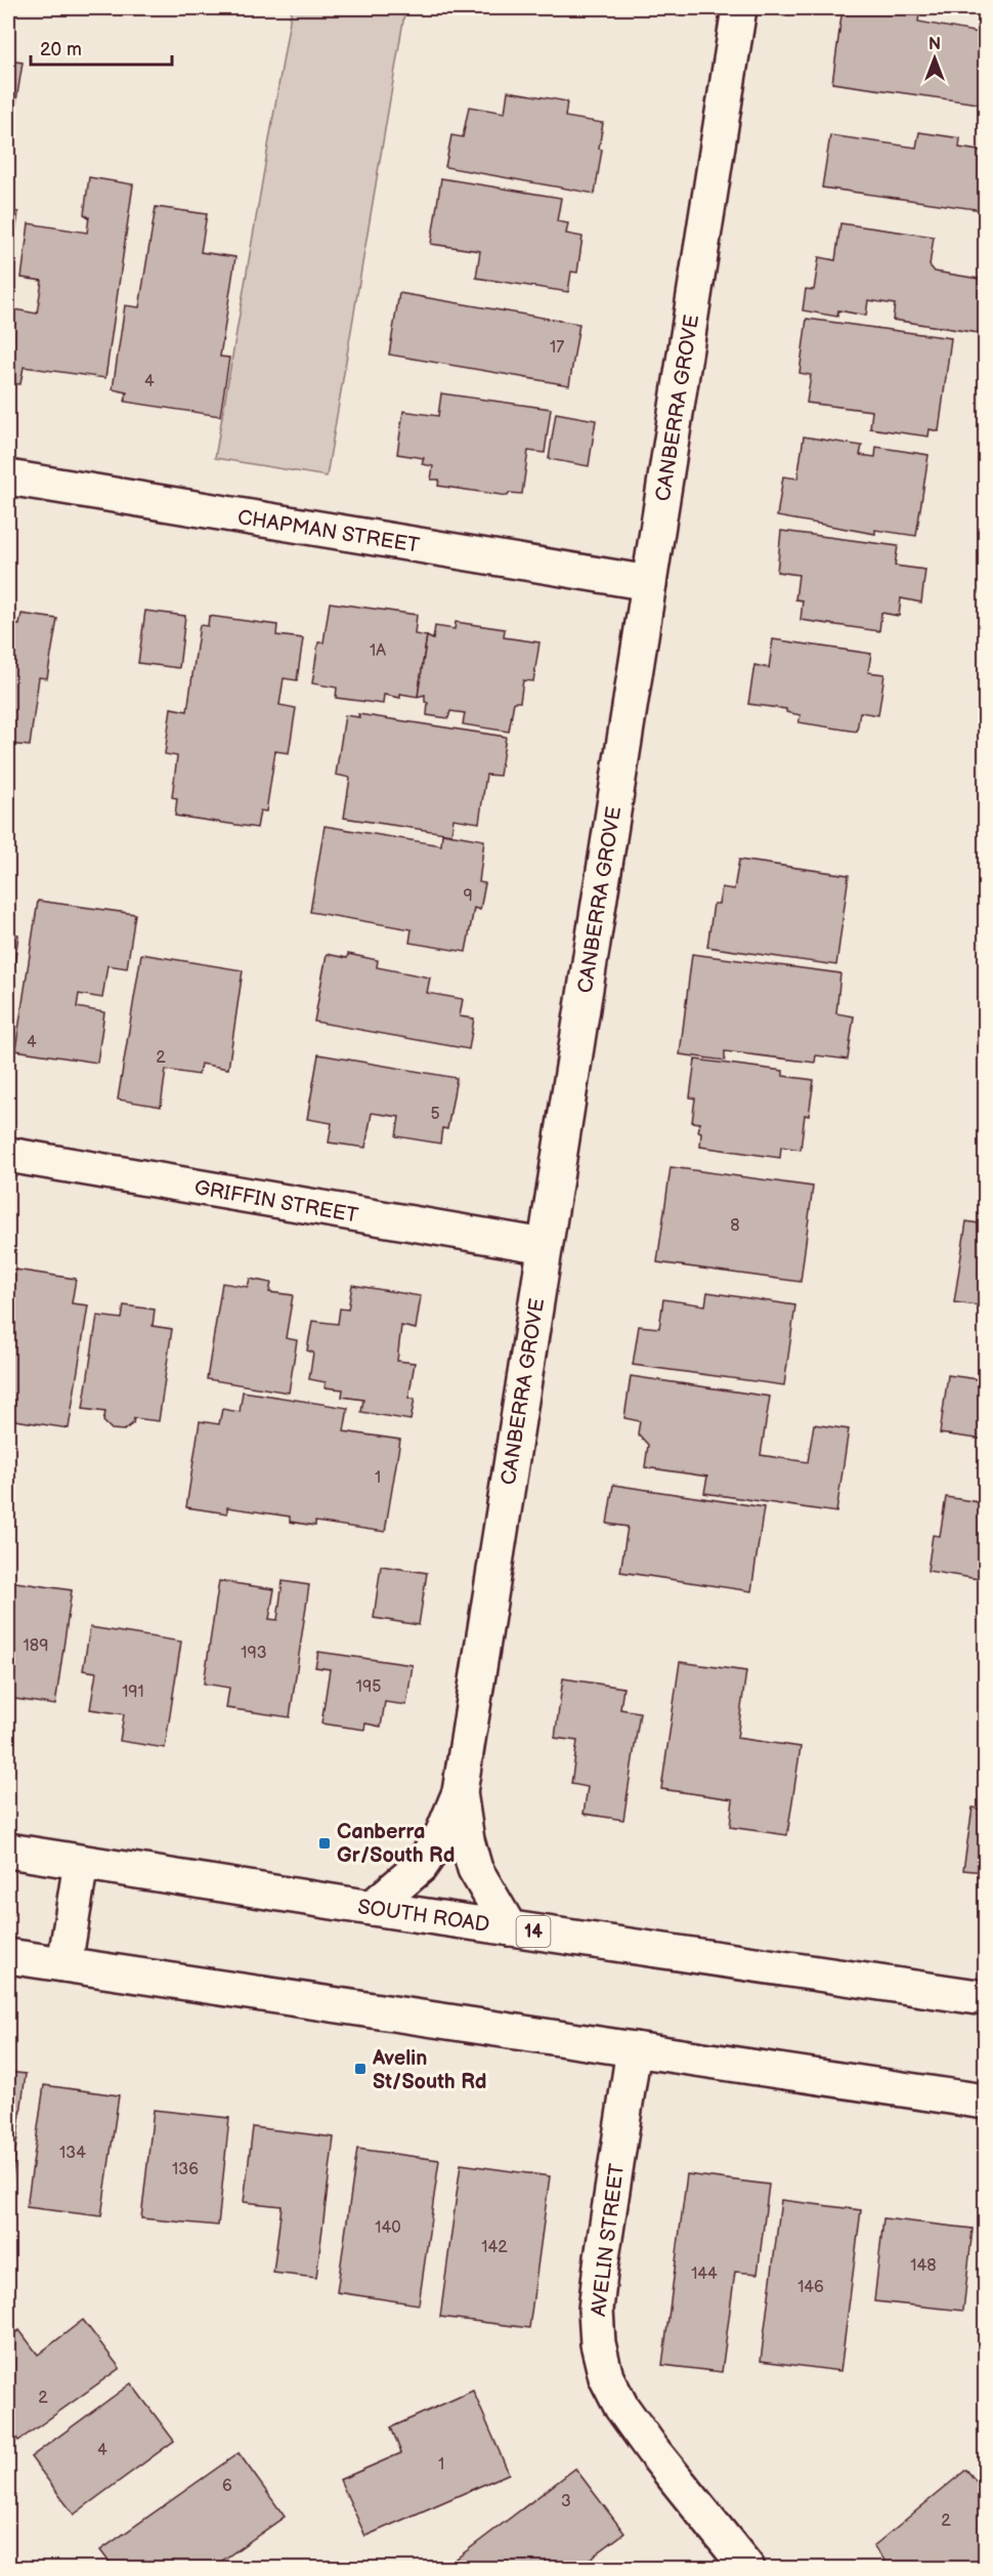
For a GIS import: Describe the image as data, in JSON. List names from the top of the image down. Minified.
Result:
{"streets":{"street":["CANBERRA GROVE","CHAPMAN STREET","GRIFFIN STREET","SOUTH ROAD","14","AVELIN STREET"]},"crossings":[["CANBERRA GROVE","CHAPMAN STREET"],["CANBERRA GROVE","GRIFFIN STREET"],["CANBERRA GROVE","SOUTH ROAD"]],"places":{"transit":["Canberra Gr/South Rd","Avelin St/South Rd"]},"house_numbers":["17","4","1A","9","4","2","5","8","1","189","193","195","191","134","136","140","142","148","144","146","2","4","1","6","3","2"],"scale_bar":"20 m","north":"top"}
